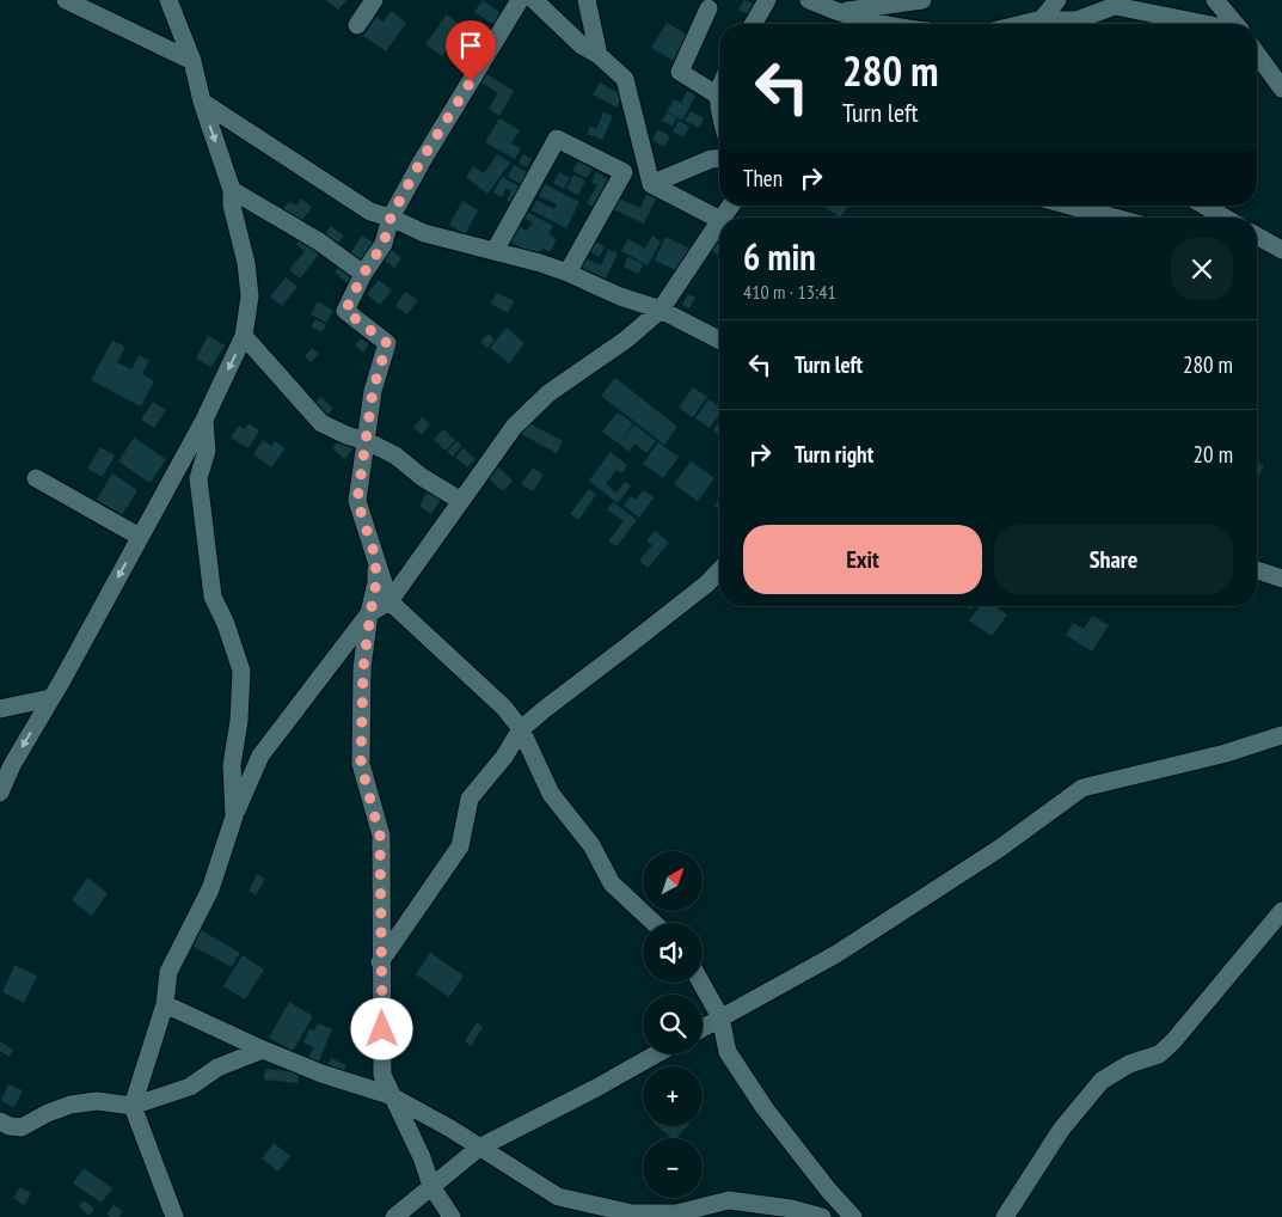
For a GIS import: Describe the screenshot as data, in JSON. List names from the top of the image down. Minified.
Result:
{"north":"top right","page":{"turn":["280 m","Turn left"],"then":"Then","heading":["6 min","410 m · 13:41"],"list":[{"name":"Turn left","value":"280 m"},{"name":"Turn right","value":"20 m"}],"buttons":["Exit","Share"],"map_buttons":["+","−"]}}
